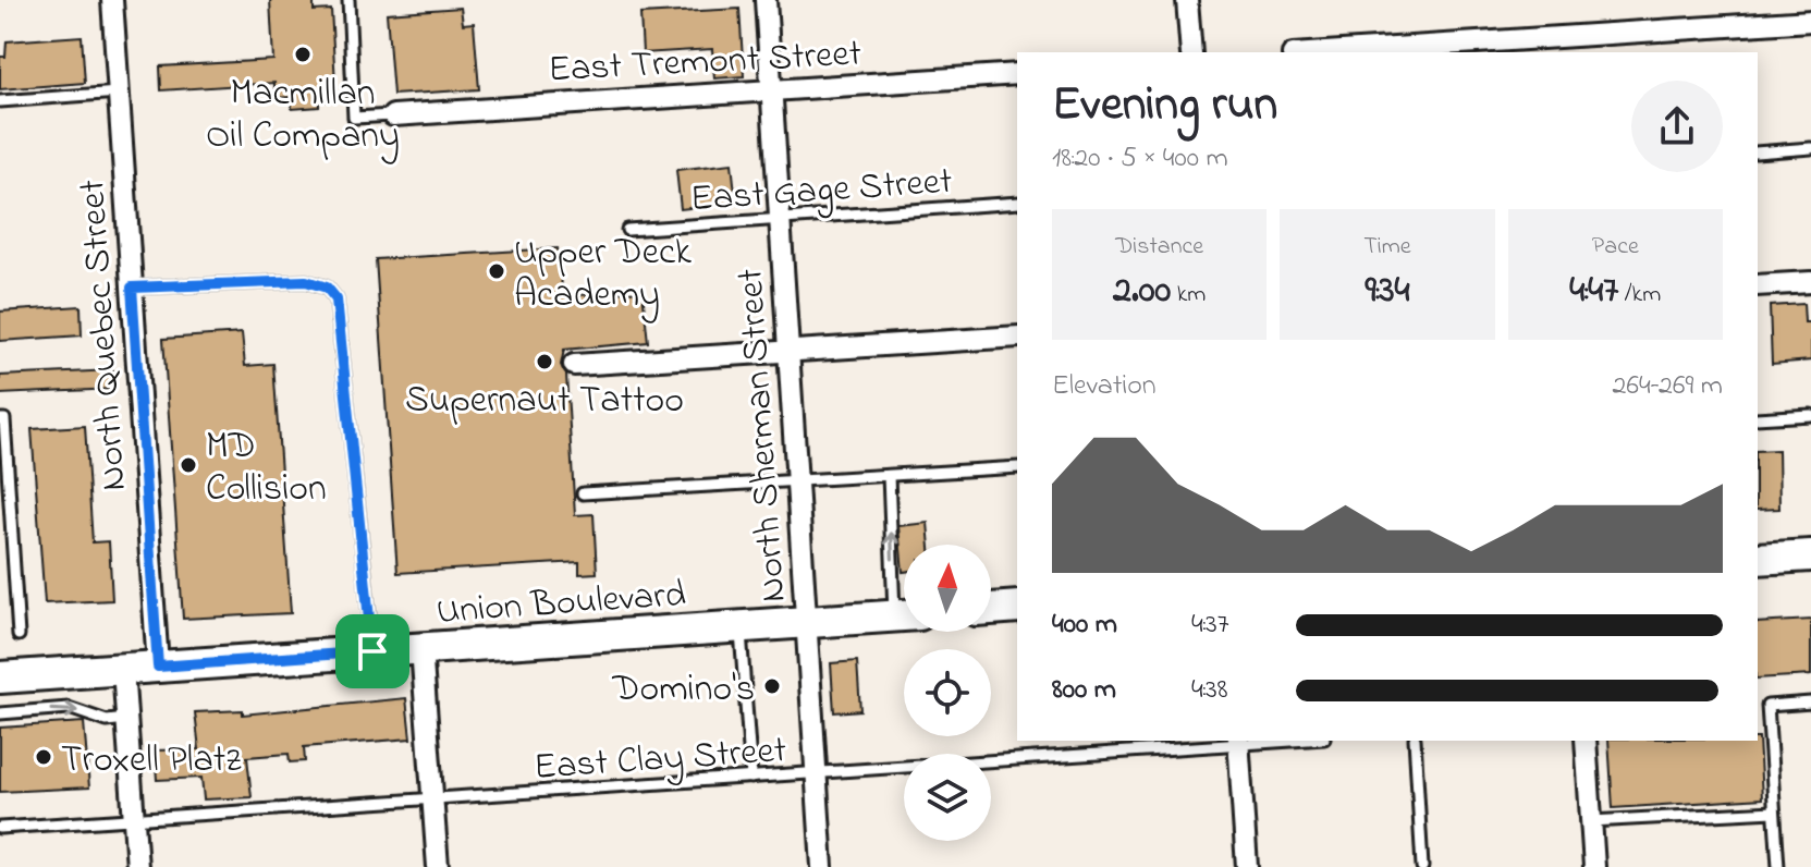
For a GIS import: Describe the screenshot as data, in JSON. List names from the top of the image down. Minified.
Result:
{"streets":{"main road":["Union Boulevard"],"street":["East Tremont Street","North Quebec Street","North Sherman Street"],"lane":["East Gage Street","East Clay Street"]},"crossings":[["East Tremont Street","North Sherman Street"],["East Gage Street","North Sherman Street"],["North Quebec Street","Union Boulevard"],["North Sherman Street","Union Boulevard"],["North Sherman Street","East Clay Street"]],"places":["Macmillan Oil Company","Upper Deck Academy","Supernaut Tattoo","MD Collision","Domino's","Troxell Platz"],"north":"top","page":{"heading":["Evening run","18:20 · 5 × 400 m"],"stats":[["Distance","2.00 km"],["Time","9:34"],["Pace","4:47 /km"]],"chart":["Elevation","264–269 m"],"list":[{"name":"400 m","note":"4:37"},{"name":"800 m","note":"4:38"}]}}
